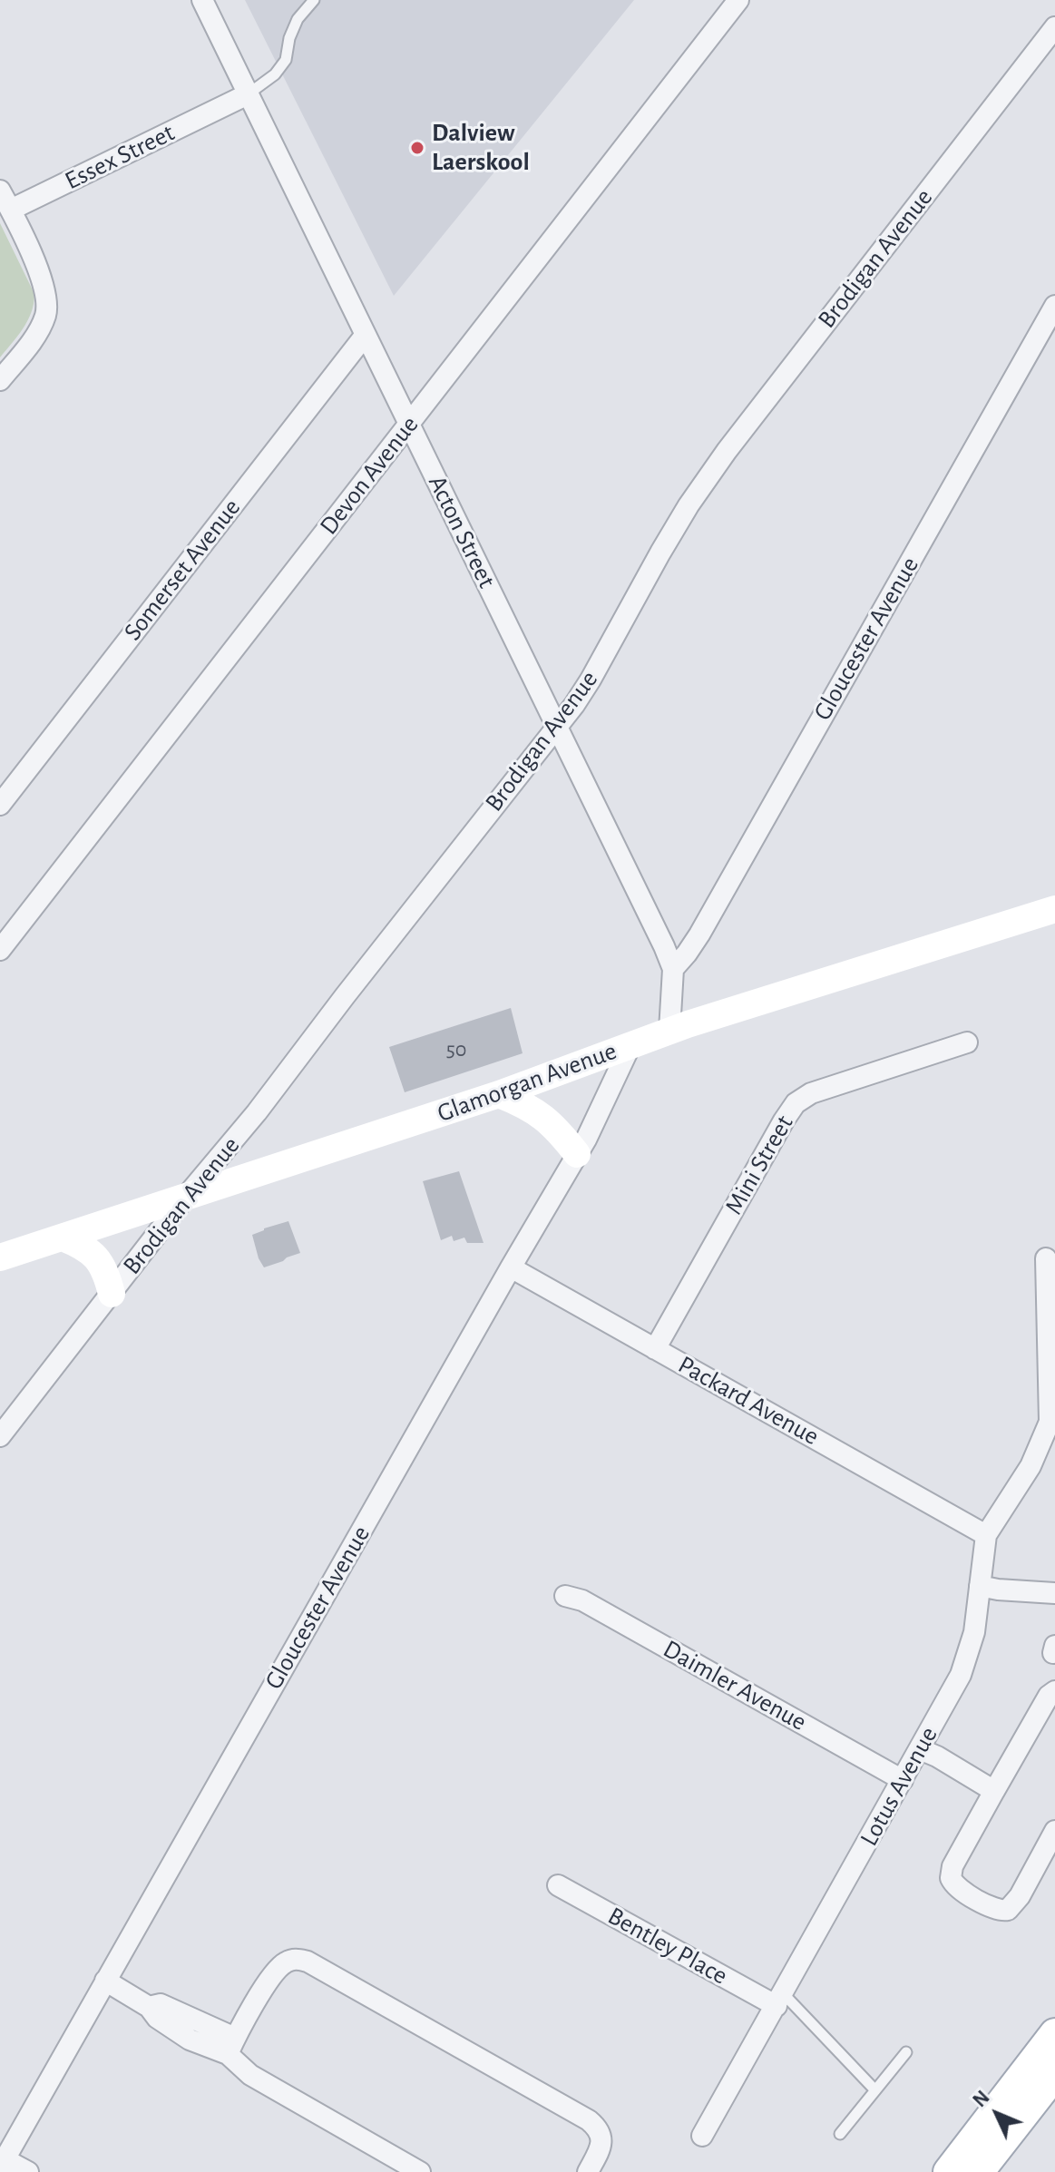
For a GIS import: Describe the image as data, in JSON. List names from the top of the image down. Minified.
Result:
{"streets":{"street":["Essex Street","Brodigan Avenue","Devon Avenue","Acton Street","Somerset Avenue","Gloucester Avenue","Glamorgan Avenue","Mini Street","Packard Avenue","Daimler Avenue","Lotus Avenue","Bentley Place"]},"crossings":[["Essex Street","Acton Street"],["Brodigan Avenue","Acton Street"],["Brodigan Avenue","Glamorgan Avenue"],["Devon Avenue","Acton Street"],["Acton Street","Somerset Avenue"],["Acton Street","Gloucester Avenue"],["Acton Street","Glamorgan Avenue"],["Gloucester Avenue","Glamorgan Avenue"],["Gloucester Avenue","Packard Avenue"],["Mini Street","Packard Avenue"],["Packard Avenue","Lotus Avenue"],["Daimler Avenue","Lotus Avenue"],["Lotus Avenue","Bentley Place"]],"places":["Dalview Laerskool"],"house_numbers":["50"],"north":"top left"}
